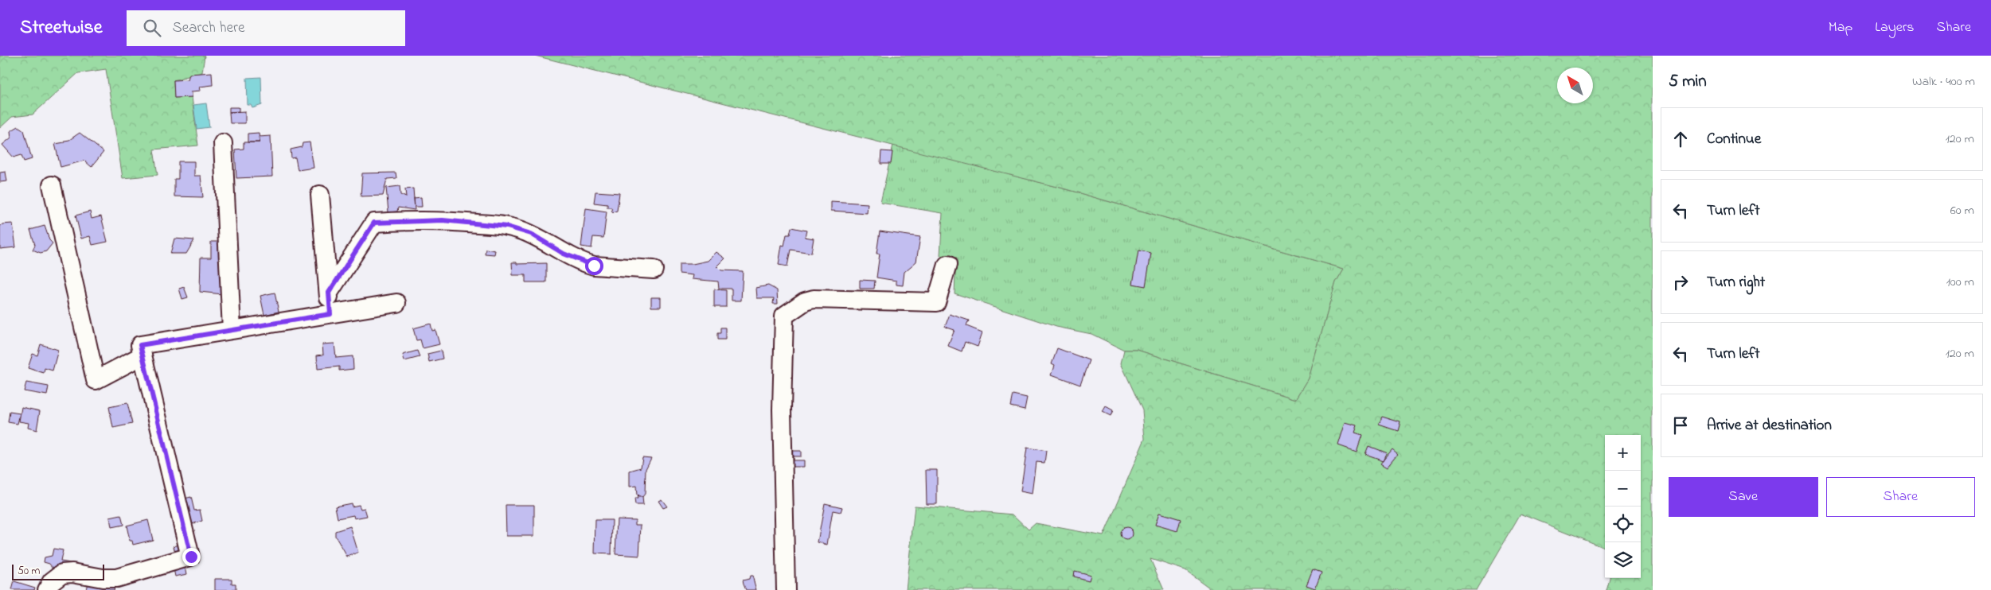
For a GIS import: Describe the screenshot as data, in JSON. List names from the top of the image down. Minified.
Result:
{"scale_bar":"50 m","north":"top left","page":{"header":"Streetwise","search":"Search here","nav":["Map","Layers","Share"],"heading":["5 min","Walk · 400 m"],"list":[["Continue","120 m"],["Turn left","60 m"],["Turn right","100 m"],["Turn left","120 m"],"Arrive at destination"],"map_buttons":["+","−"],"buttons":["Save","Share"],"scale":"50 m"}}
